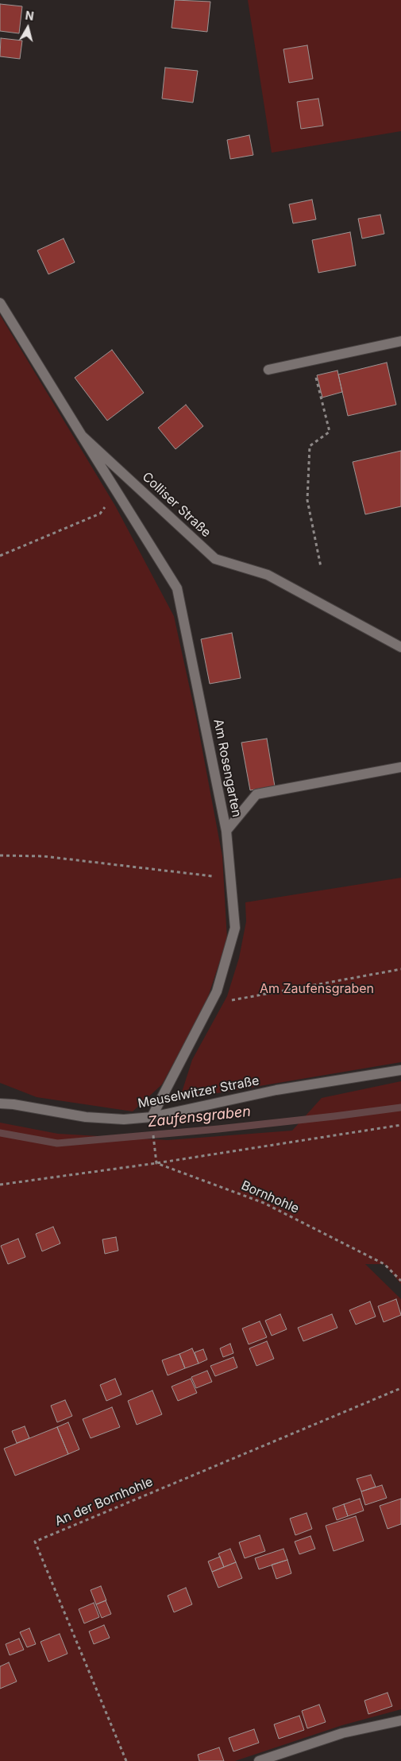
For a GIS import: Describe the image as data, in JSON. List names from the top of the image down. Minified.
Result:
{"streets":{"street":["Colliser Straße","Am Rosengarten","Meuselwitzer Straße"],"path":["Bornhohle","An der Bornhohle"]},"crossings":[["Colliser Straße","Am Rosengarten"],["Am Rosengarten","Meuselwitzer Straße"]],"water":["Zaufensgraben"],"parks":["Am Zaufensgraben"],"north":"top"}
